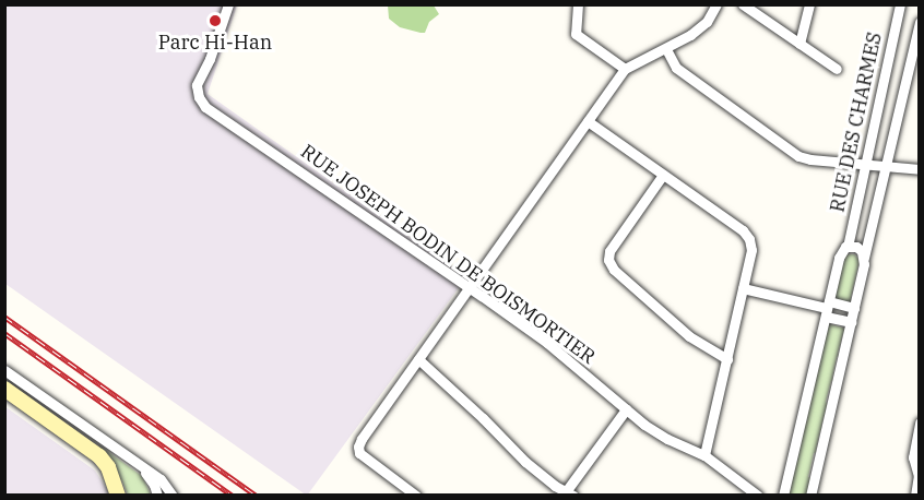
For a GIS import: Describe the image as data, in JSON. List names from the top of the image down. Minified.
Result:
{"streets":{"street":["RUE DES CHARMES","RUE JOSEPH BODIN DE BOISMORTIER"]},"places":["Parc Hi-Han"]}
